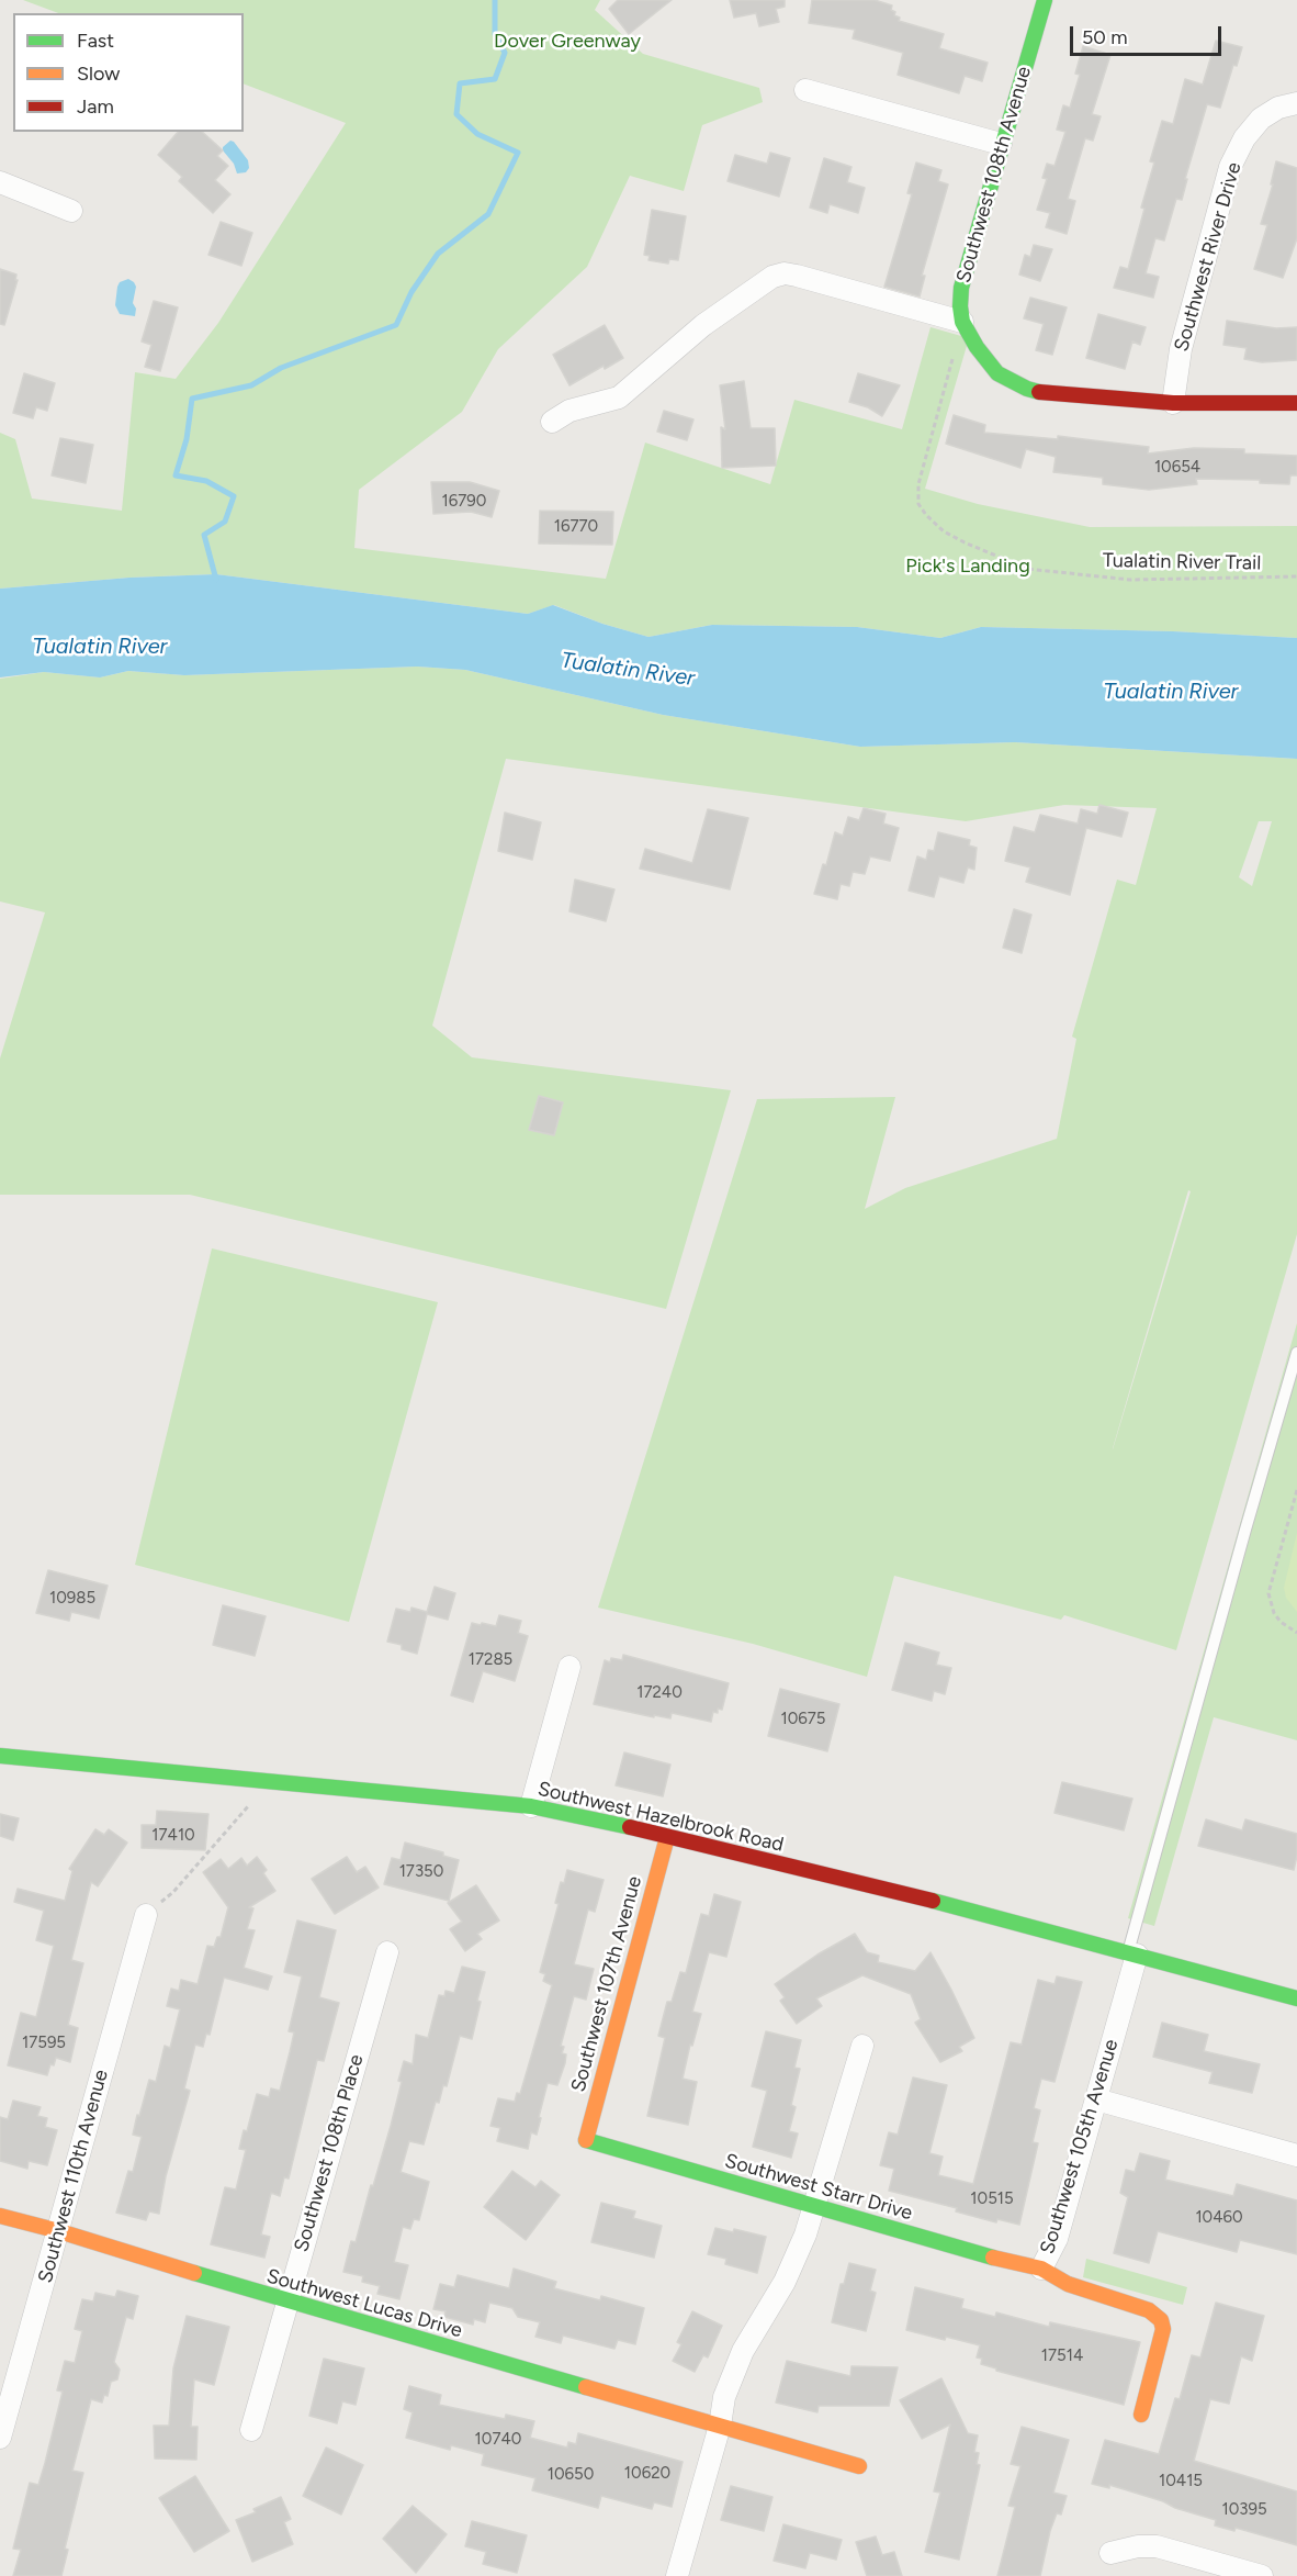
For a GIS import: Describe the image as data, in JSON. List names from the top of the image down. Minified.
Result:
{"streets":{"street":["Southwest 108th Avenue","Southwest River Drive","Southwest Hazelbrook Road","Southwest 107th Avenue","Southwest 105th Avenue","Southwest 108th Place","Southwest 110th Avenue","Southwest Starr Drive","Southwest Lucas Drive"],"path":["Tualatin River Trail"]},"crossings":[["Southwest Hazelbrook Road","Southwest 107th Avenue"],["Southwest Hazelbrook Road","Southwest 105th Avenue"],["Southwest 107th Avenue","Southwest Starr Drive"],["Southwest 105th Avenue","Southwest Starr Drive"],["Southwest 108th Place","Southwest Lucas Drive"],["Southwest 110th Avenue","Southwest Lucas Drive"]],"water":["Tualatin River"],"parks":["Dover Greenway","Pick's Landing"],"house_numbers":["10654","16790","16770","10985","17285","17240","10675","17410","17350","17595","10515","10460","17514","10740","10620","10650","10415","10395"],"legend":["Fast","Slow","Jam"],"scale_bar":"50 m"}
